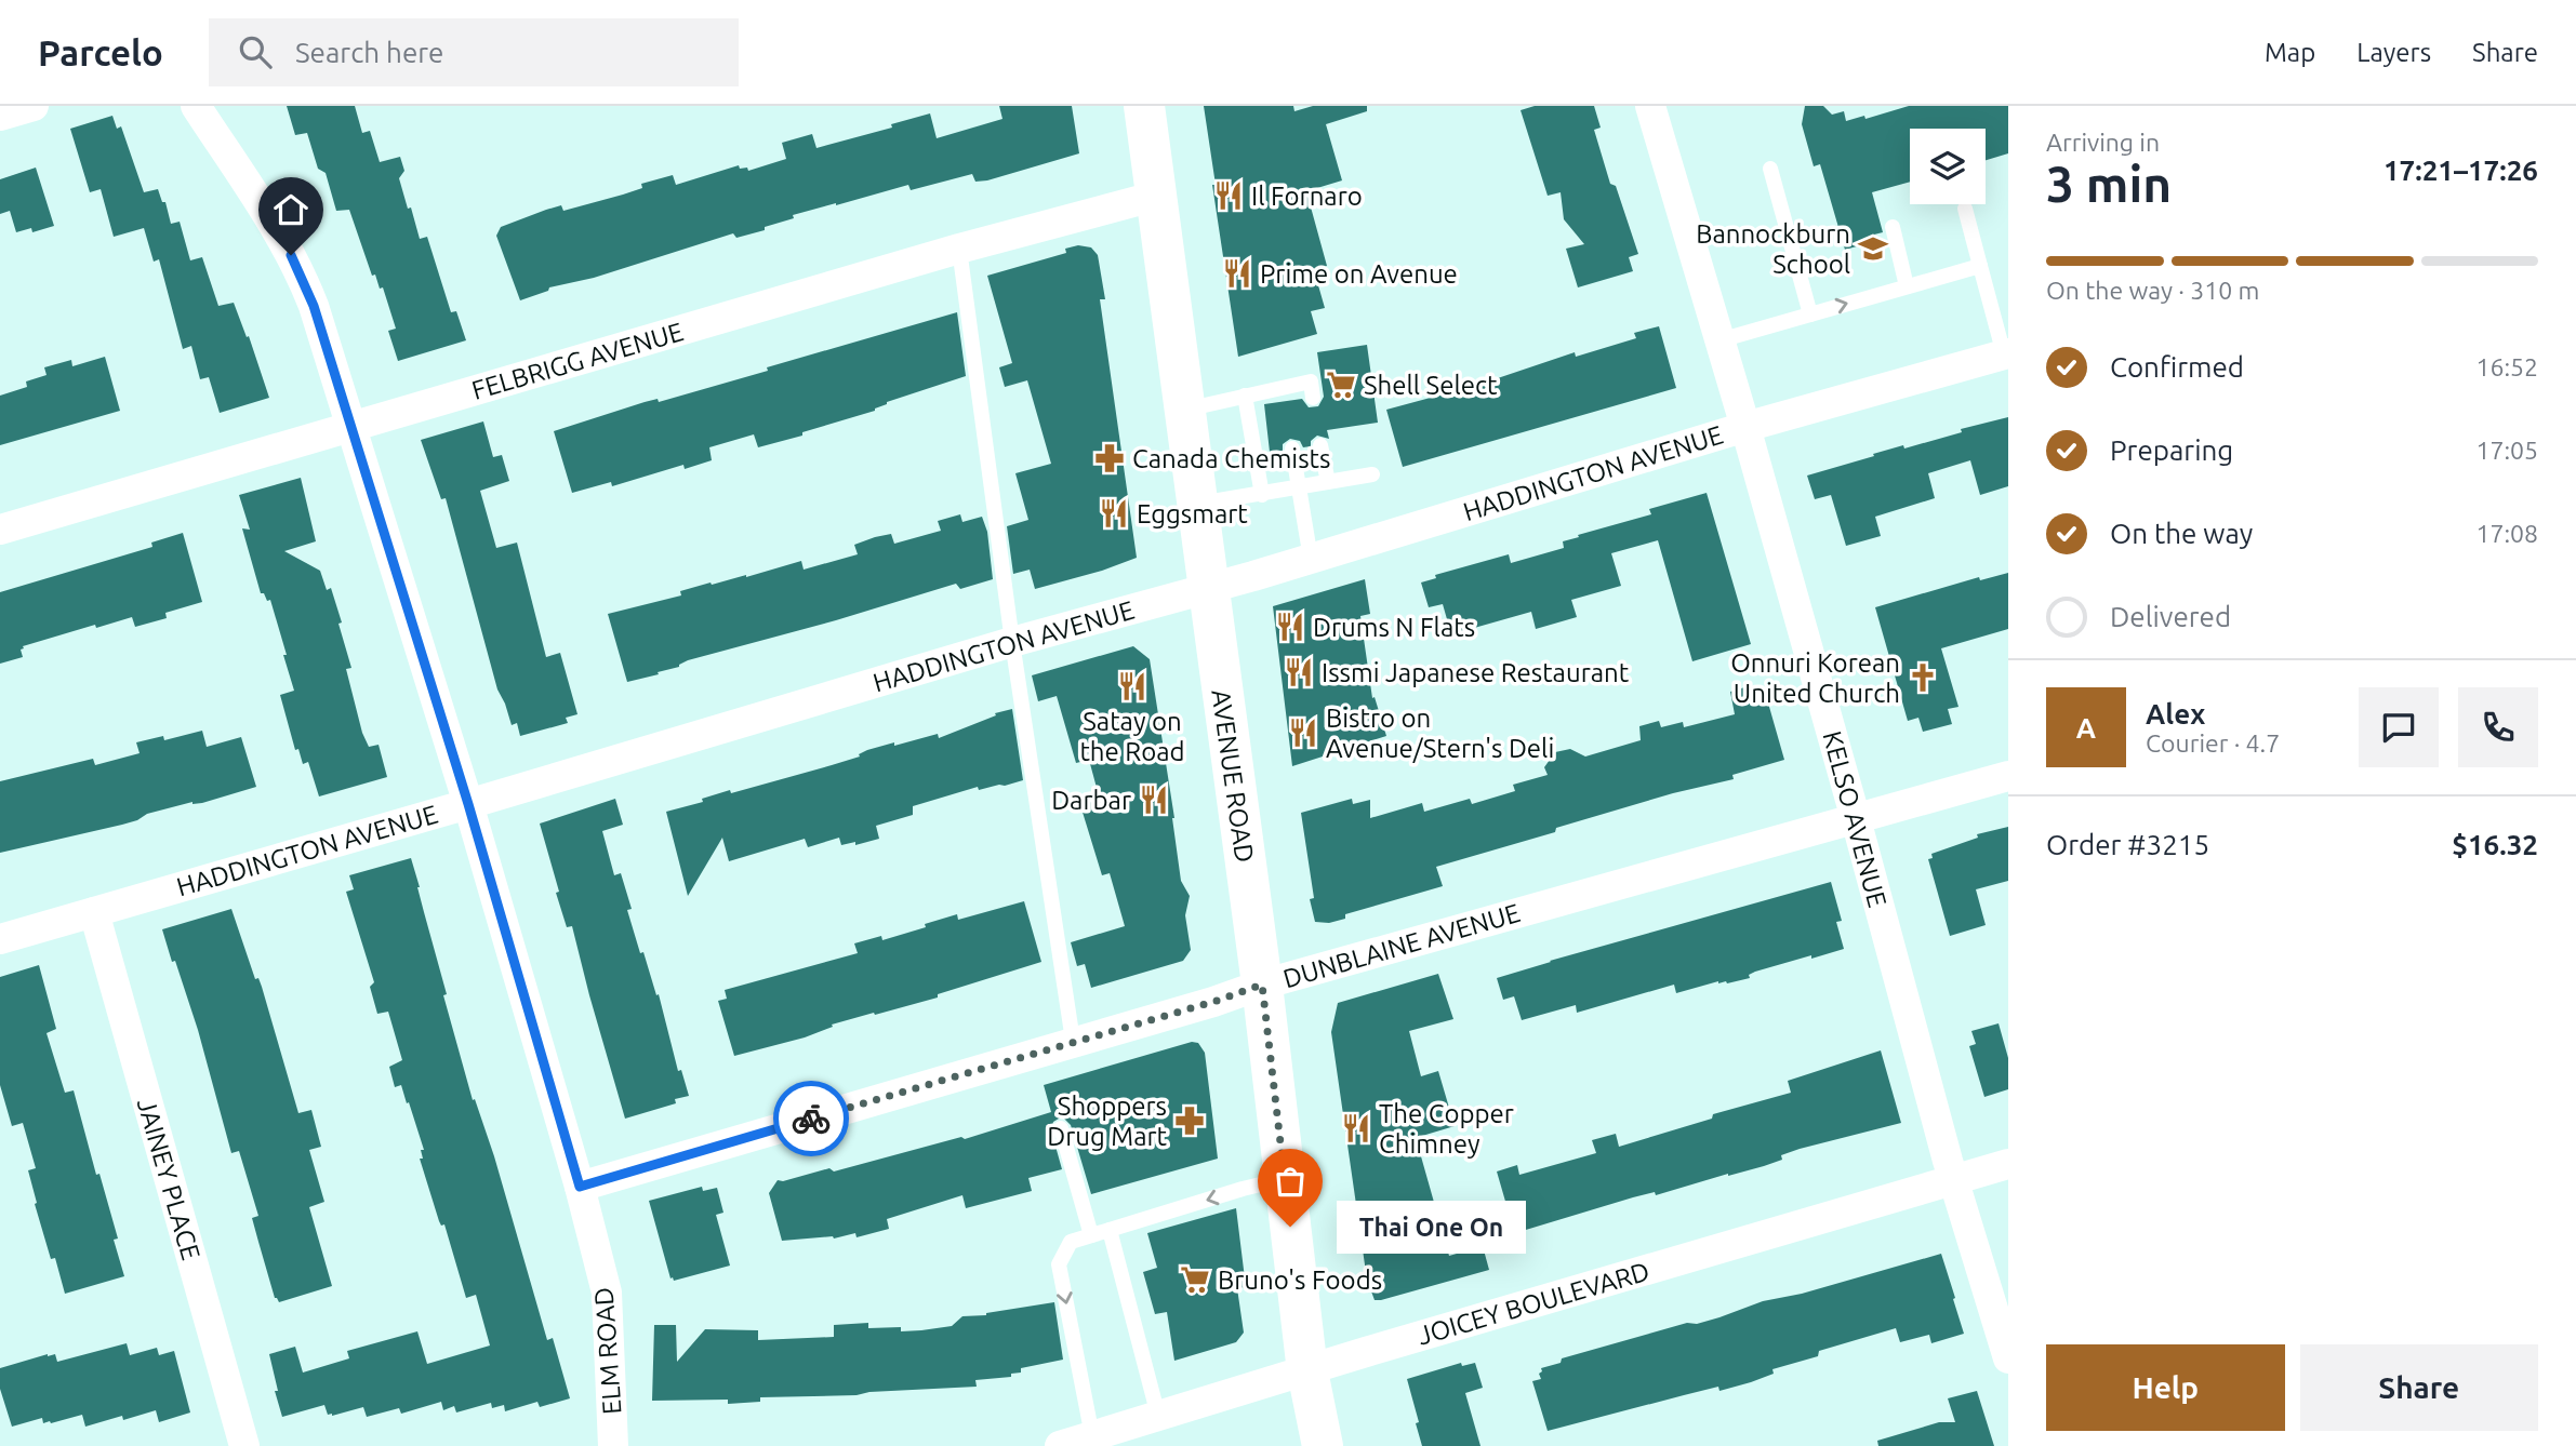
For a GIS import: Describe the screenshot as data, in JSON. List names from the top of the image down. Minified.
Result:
{"streets":{"main road":["AVENUE ROAD"],"street":["FELBRIGG AVENUE","HADDINGTON AVENUE","KELSO AVENUE","DUNBLAINE AVENUE","JAINEY PLACE","JOICEY BOULEVARD","ELM ROAD"]},"crossings":[["FELBRIGG AVENUE","AVENUE ROAD"],["FELBRIGG AVENUE","ELM ROAD"],["HADDINGTON AVENUE","AVENUE ROAD"],["HADDINGTON AVENUE","KELSO AVENUE"],["HADDINGTON AVENUE","JAINEY PLACE"],["HADDINGTON AVENUE","ELM ROAD"],["AVENUE ROAD","DUNBLAINE AVENUE"],["AVENUE ROAD","JOICEY BOULEVARD"],["KELSO AVENUE","DUNBLAINE AVENUE"],["KELSO AVENUE","JOICEY BOULEVARD"],["DUNBLAINE AVENUE","ELM ROAD"]],"places":{"restaurant":["Il Fornaro","Prime on Avenue","Eggsmart","Drums N Flats","Issmi Japanese Restaurant","Satay on the Road","Bistro on Avenue/Stern's Deli","Darbar","The Copper Chimney"],"school or university":["Bannockburn School"],"supermarket":["Shell Select","Bruno's Foods"],"pharmacy":["Canada Chemists","Shoppers Drug Mart"],"church":["Onnuri Korean United Church"],"other":["Thai One On"]},"page":{"header":"Parcelo","search":"Search here","nav":["Map","Layers","Share"],"heading":["3 min","Arriving in","17:21–17:26"],"panel":["Alex","Courier · 4.7","Order #3215","$16.32"],"bar":"On the way · 310 m","list":[["Confirmed","16:52"],["Preparing","17:05"],["On the way","17:08"],"Delivered"],"round":"A","bubble":"Thai One On","buttons":["Help","Share"]}}
